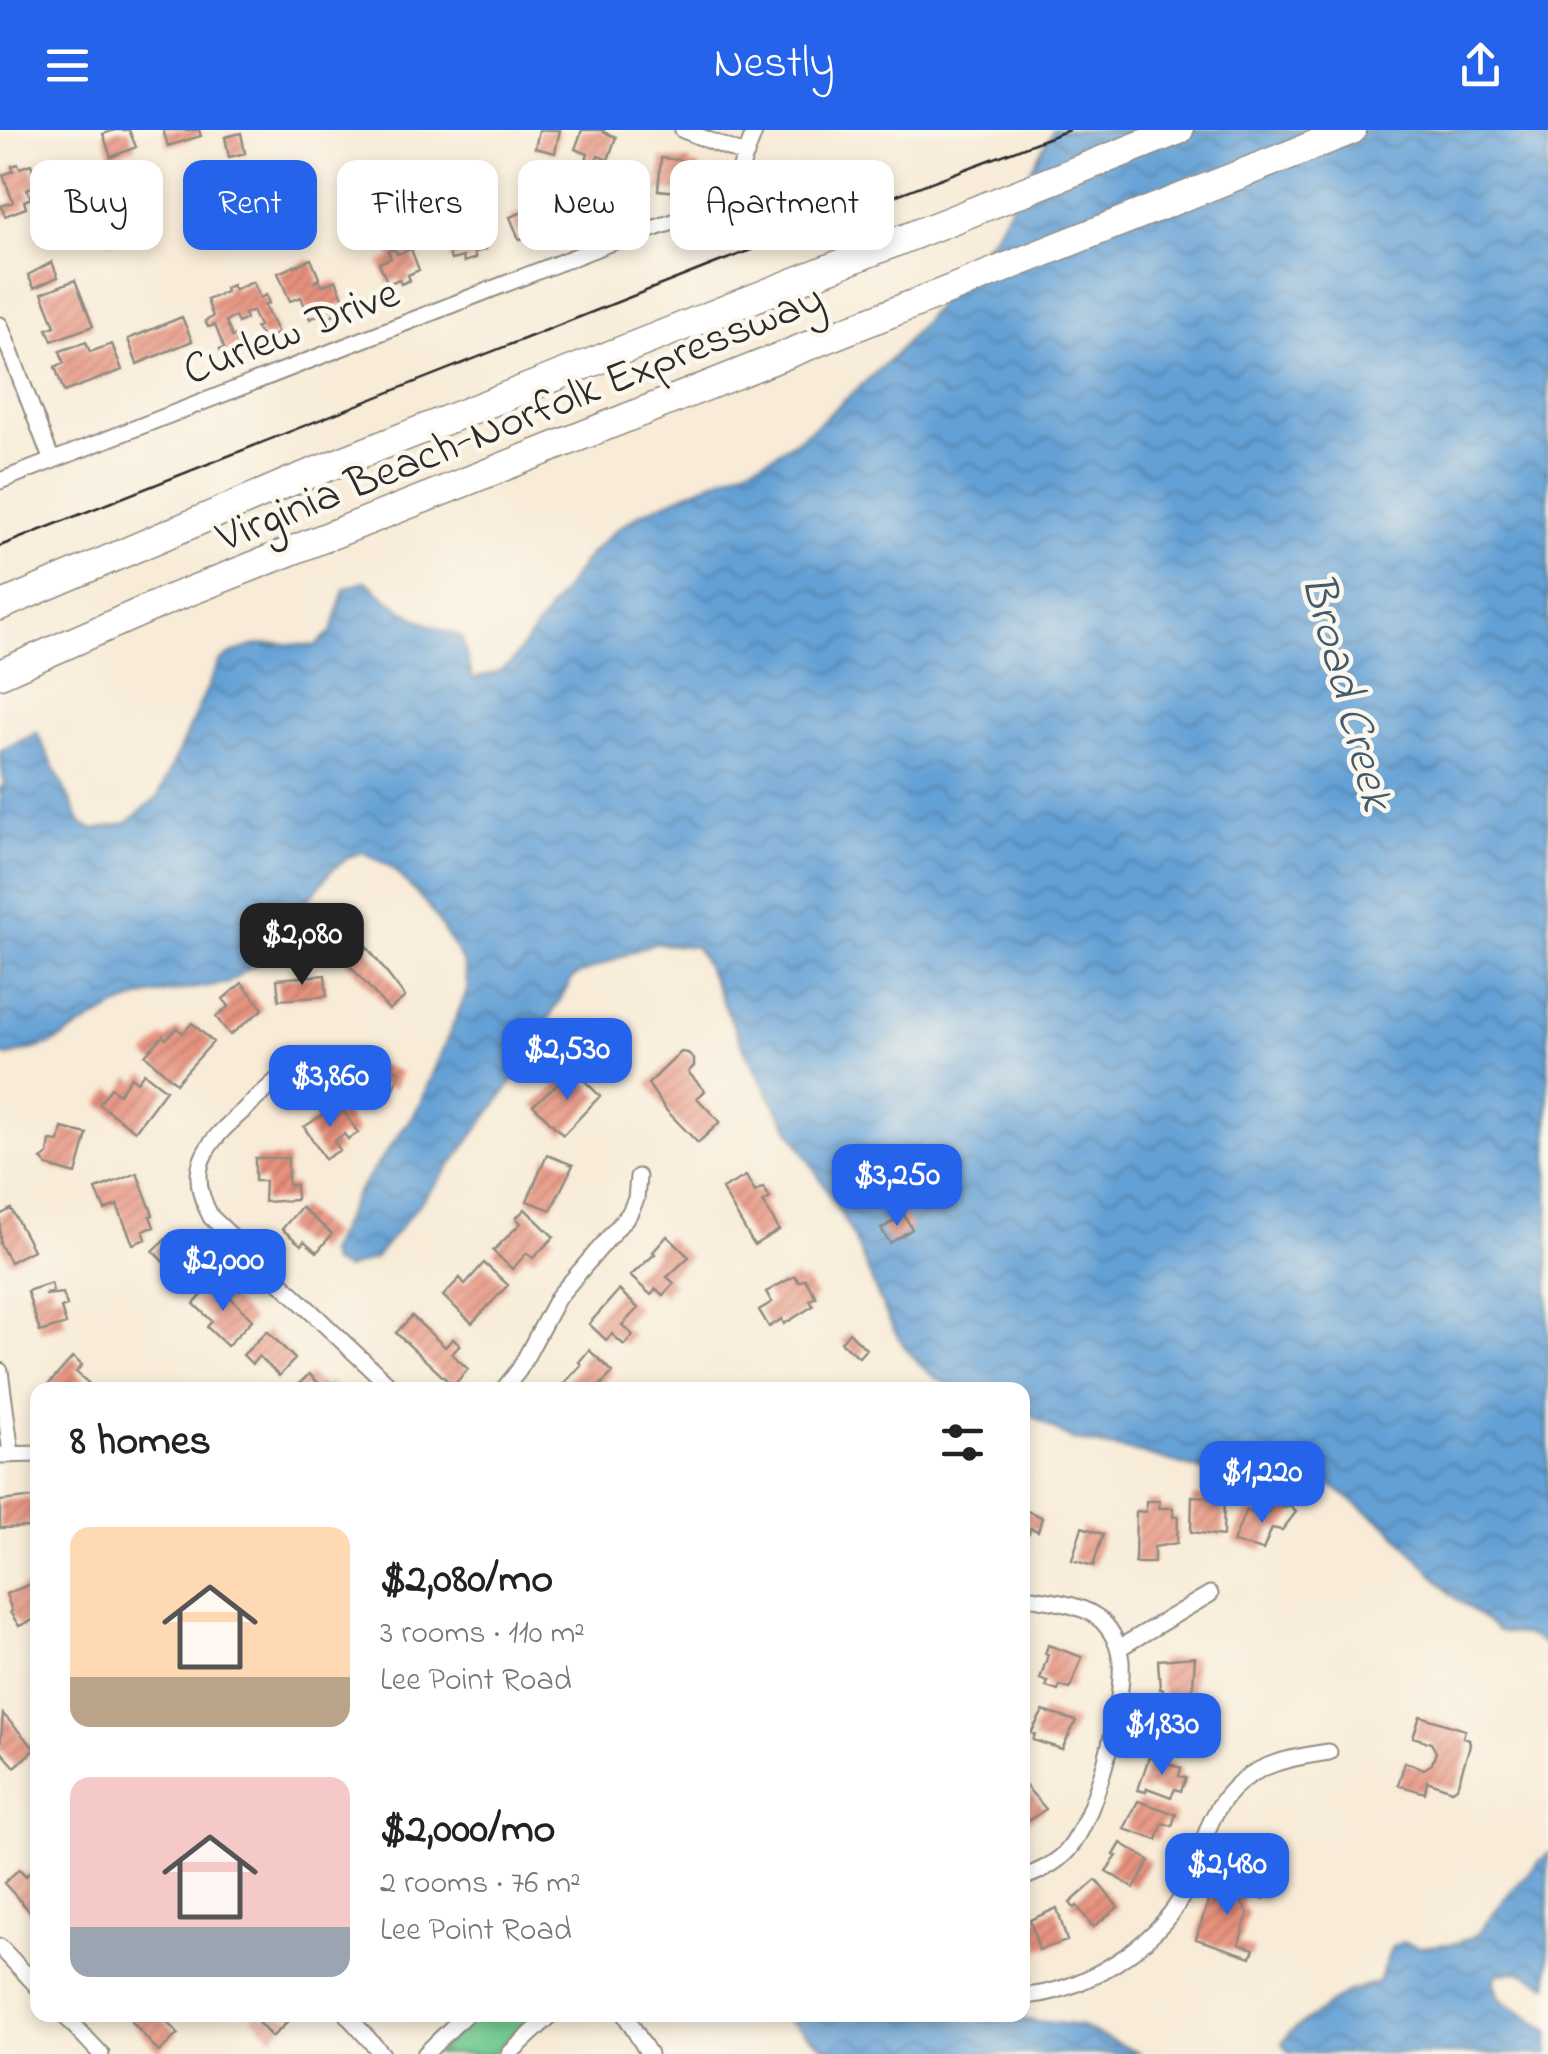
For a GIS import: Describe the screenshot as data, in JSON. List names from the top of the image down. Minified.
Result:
{"streets":{"highway":["Virginia Beach-Norfolk Expressway"],"street":["Curlew Drive"]},"water":["Broad Creek"],"page":{"header":"Nestly","chip":["Buy","Rent","Filters","New","Apartment"],"price":["$2,080","$2,530","$3,860","$3,250","$2,000","$1,220","$1,830","$2,480"],"heading":"8 homes","list":[{"name":"$2,080/mo","note":"3 rooms · 110 m² · Lee Point Road"},{"name":"$2,000/mo","note":"2 rooms · 76 m² · Lee Point Road"}]}}
